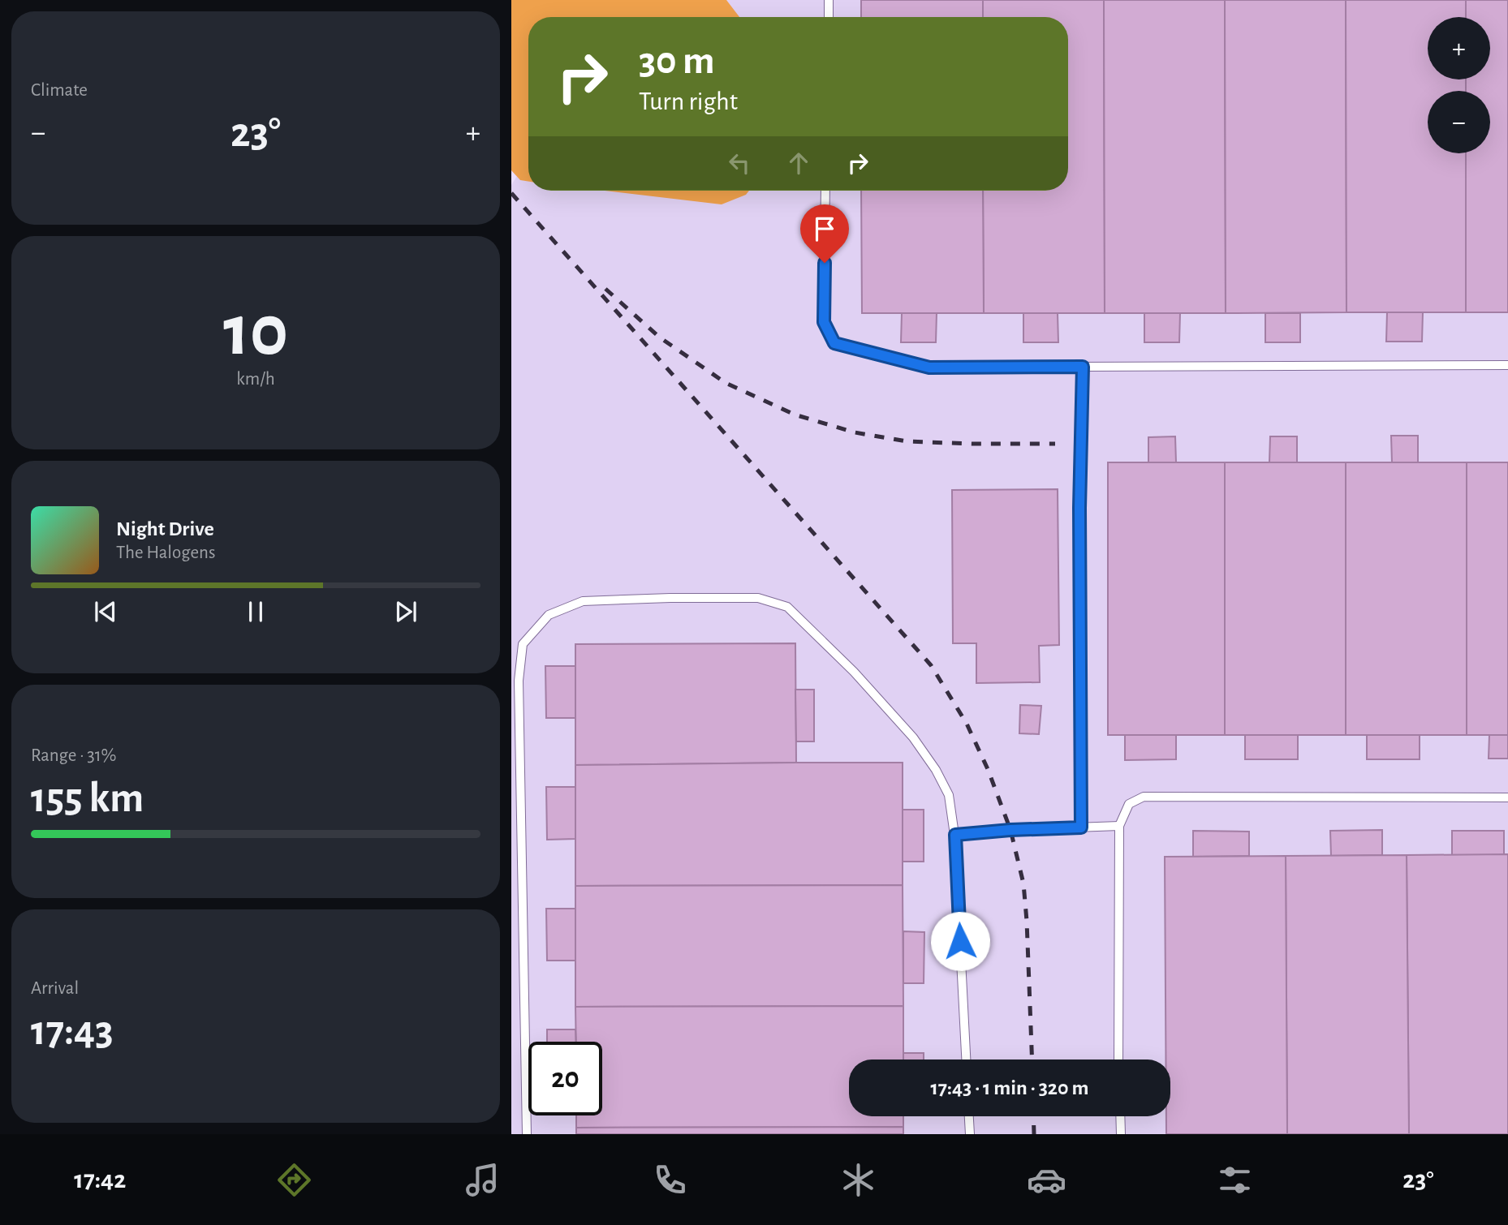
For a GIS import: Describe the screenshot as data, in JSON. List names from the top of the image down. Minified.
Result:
{"page":{"tile":["Climate",["10","km/h"],["Range · 31%","155 km"],["Arrival","17:43"]],"map_buttons":["+","−"],"turn":["30 m","Turn right"],"heat":["−","23°","+"],"song":["Night Drive","The Halogens"],"limit":"20","trip":"17:43 · 1 min · 320 m","tabs":["17:42","23°"]}}
